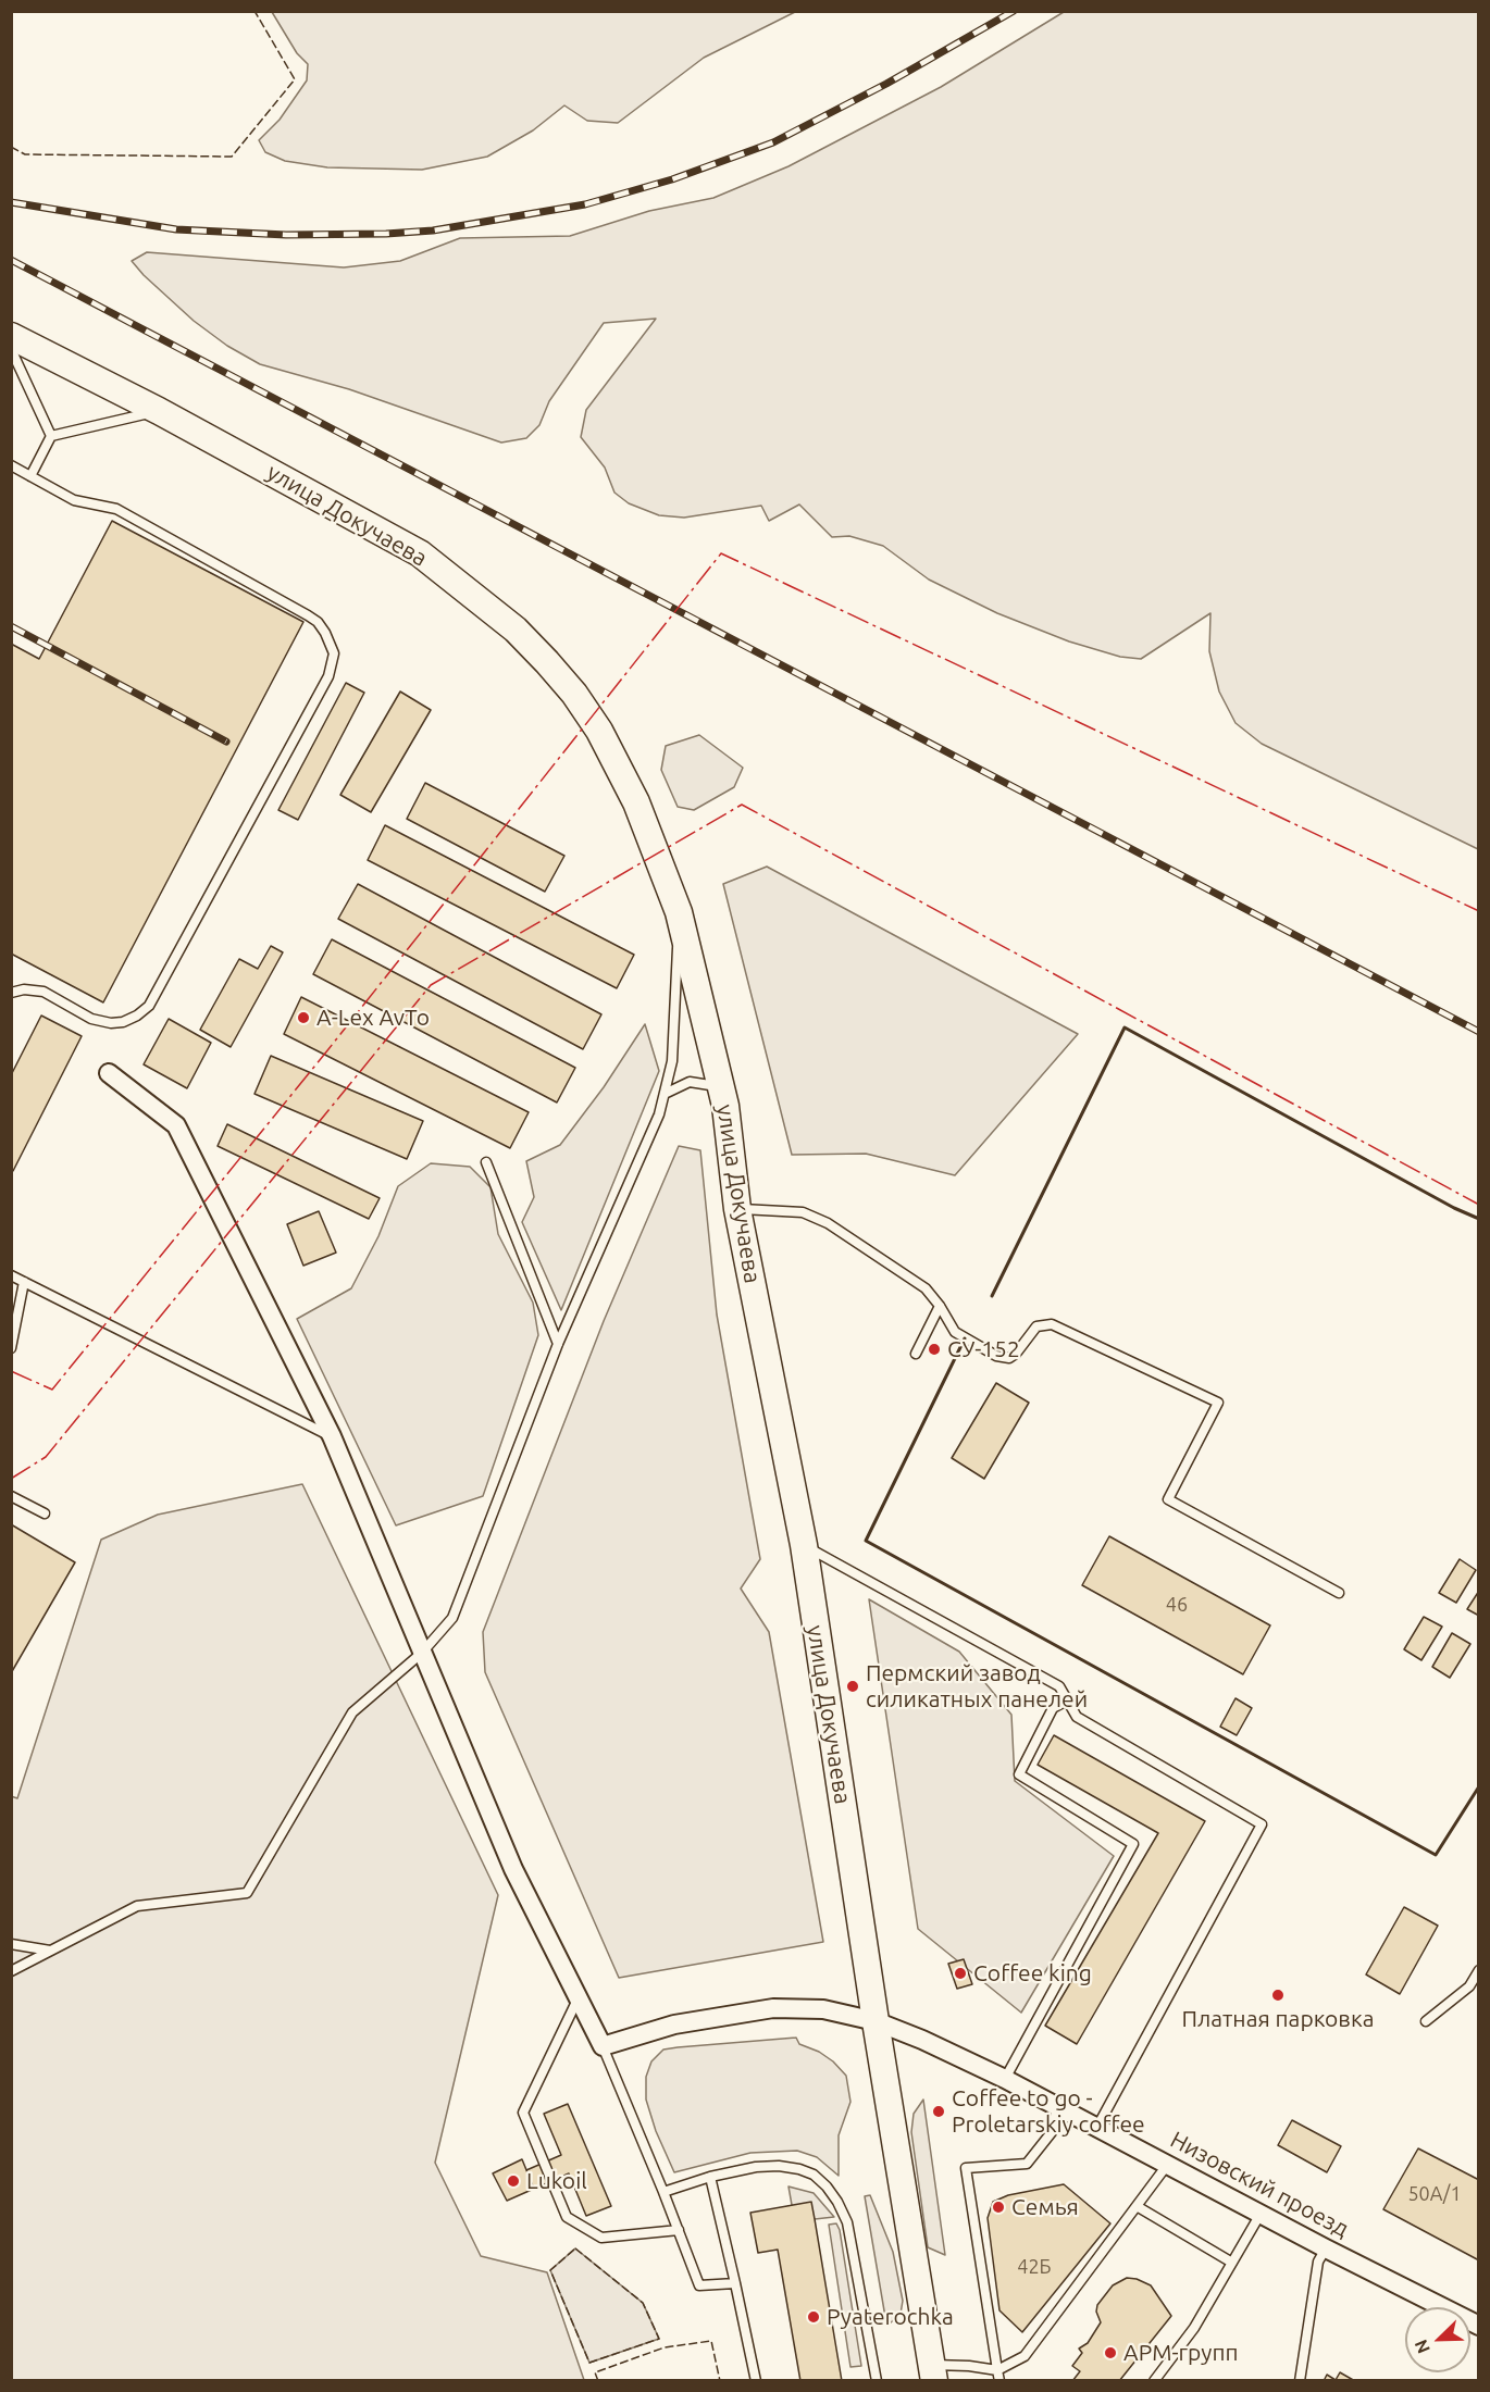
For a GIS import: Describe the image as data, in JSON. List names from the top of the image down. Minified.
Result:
{"streets":{"main road":["улица Докучаева"],"street":["Низовский проезд"]},"crossings":[["улица Докучаева","Низовский проезд"]],"places":["A-Lex AvTo","СУ-152","Пермский завод силикатных панелей","Coffee king","Платная парковка","Coffee to go - Proletarskiy coffee","Lukoil","Семья","Pyaterochka","АРМ-групп"],"house_numbers":["46","50А/1","42Б"],"north":"bottom left"}
